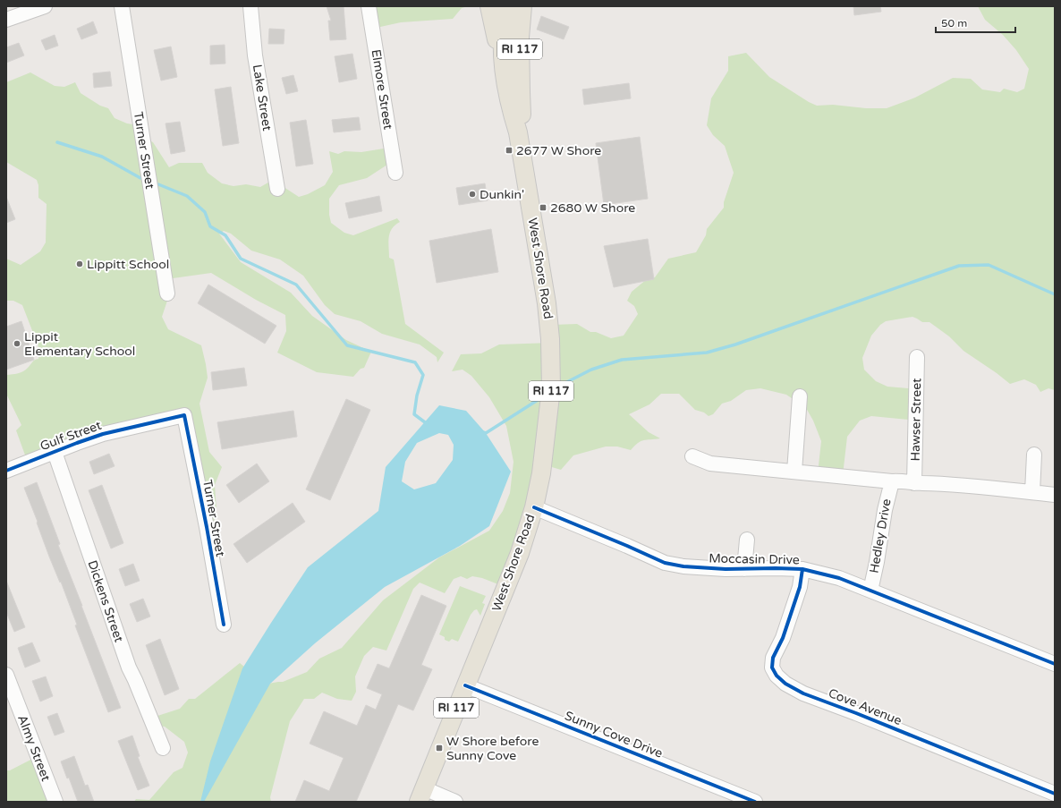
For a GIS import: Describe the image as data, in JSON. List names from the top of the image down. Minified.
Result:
{"streets":{"main road":["RI 117","West Shore Road"],"street":["Elmore Street","Lake Street","Turner Street","Hawser Street","Gulf Street","Hedley Drive","Moccasin Drive","Dickens Street","Cove Avenue","Sunny Cove Drive","Almy Street"]},"crossings":[["Turner Street","Gulf Street"],["West Shore Road","Moccasin Drive"],["West Shore Road","Sunny Cove Drive"],["Gulf Street","Dickens Street"],["Hedley Drive","Moccasin Drive"],["Moccasin Drive","Cove Avenue"]],"places":{"transit":["2677 W Shore","2680 W Shore","W Shore before Sunny Cove"],"other":["Dunkin'","Lippitt School","Lippit Elementary School"]},"scale_bar":"50 m"}
